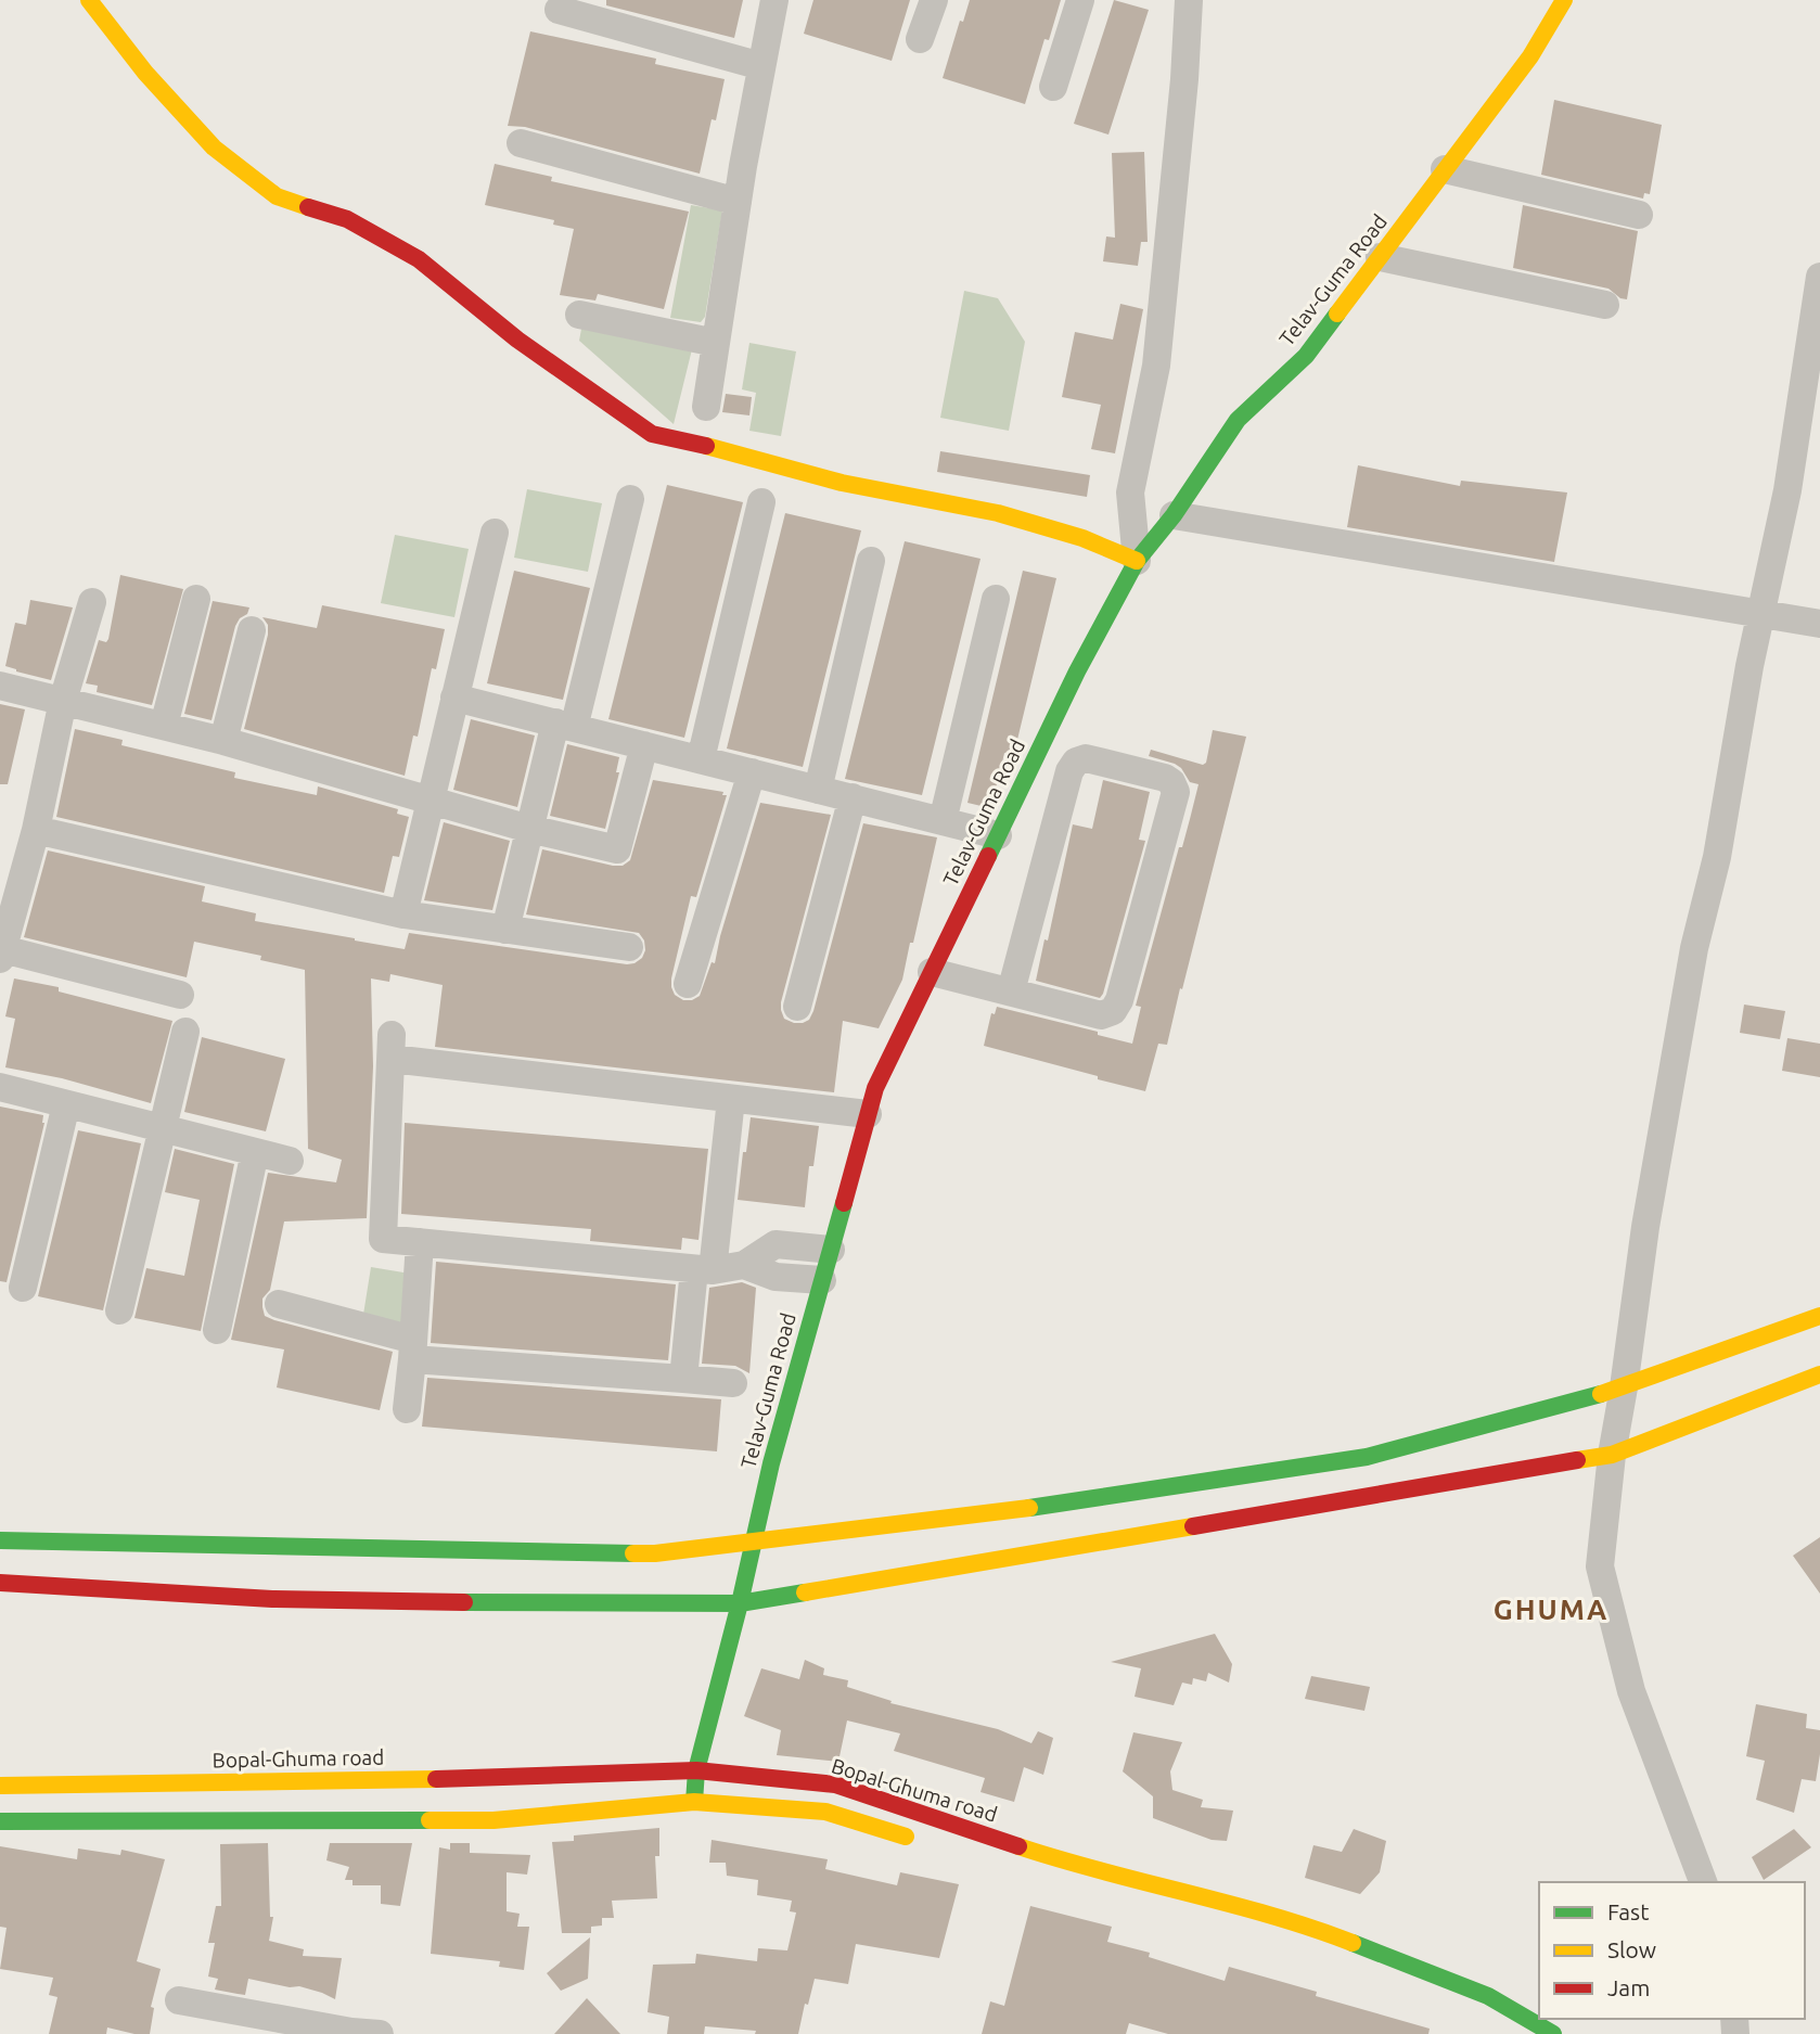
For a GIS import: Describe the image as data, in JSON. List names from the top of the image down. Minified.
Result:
{"streets":{"street":["Telav-Guma Road","Bopal-Ghuma road"]},"crossings":[["Telav-Guma Road","Bopal-Ghuma road"]],"districts":["GHUMA"],"legend":["Fast","Slow","Jam"]}
